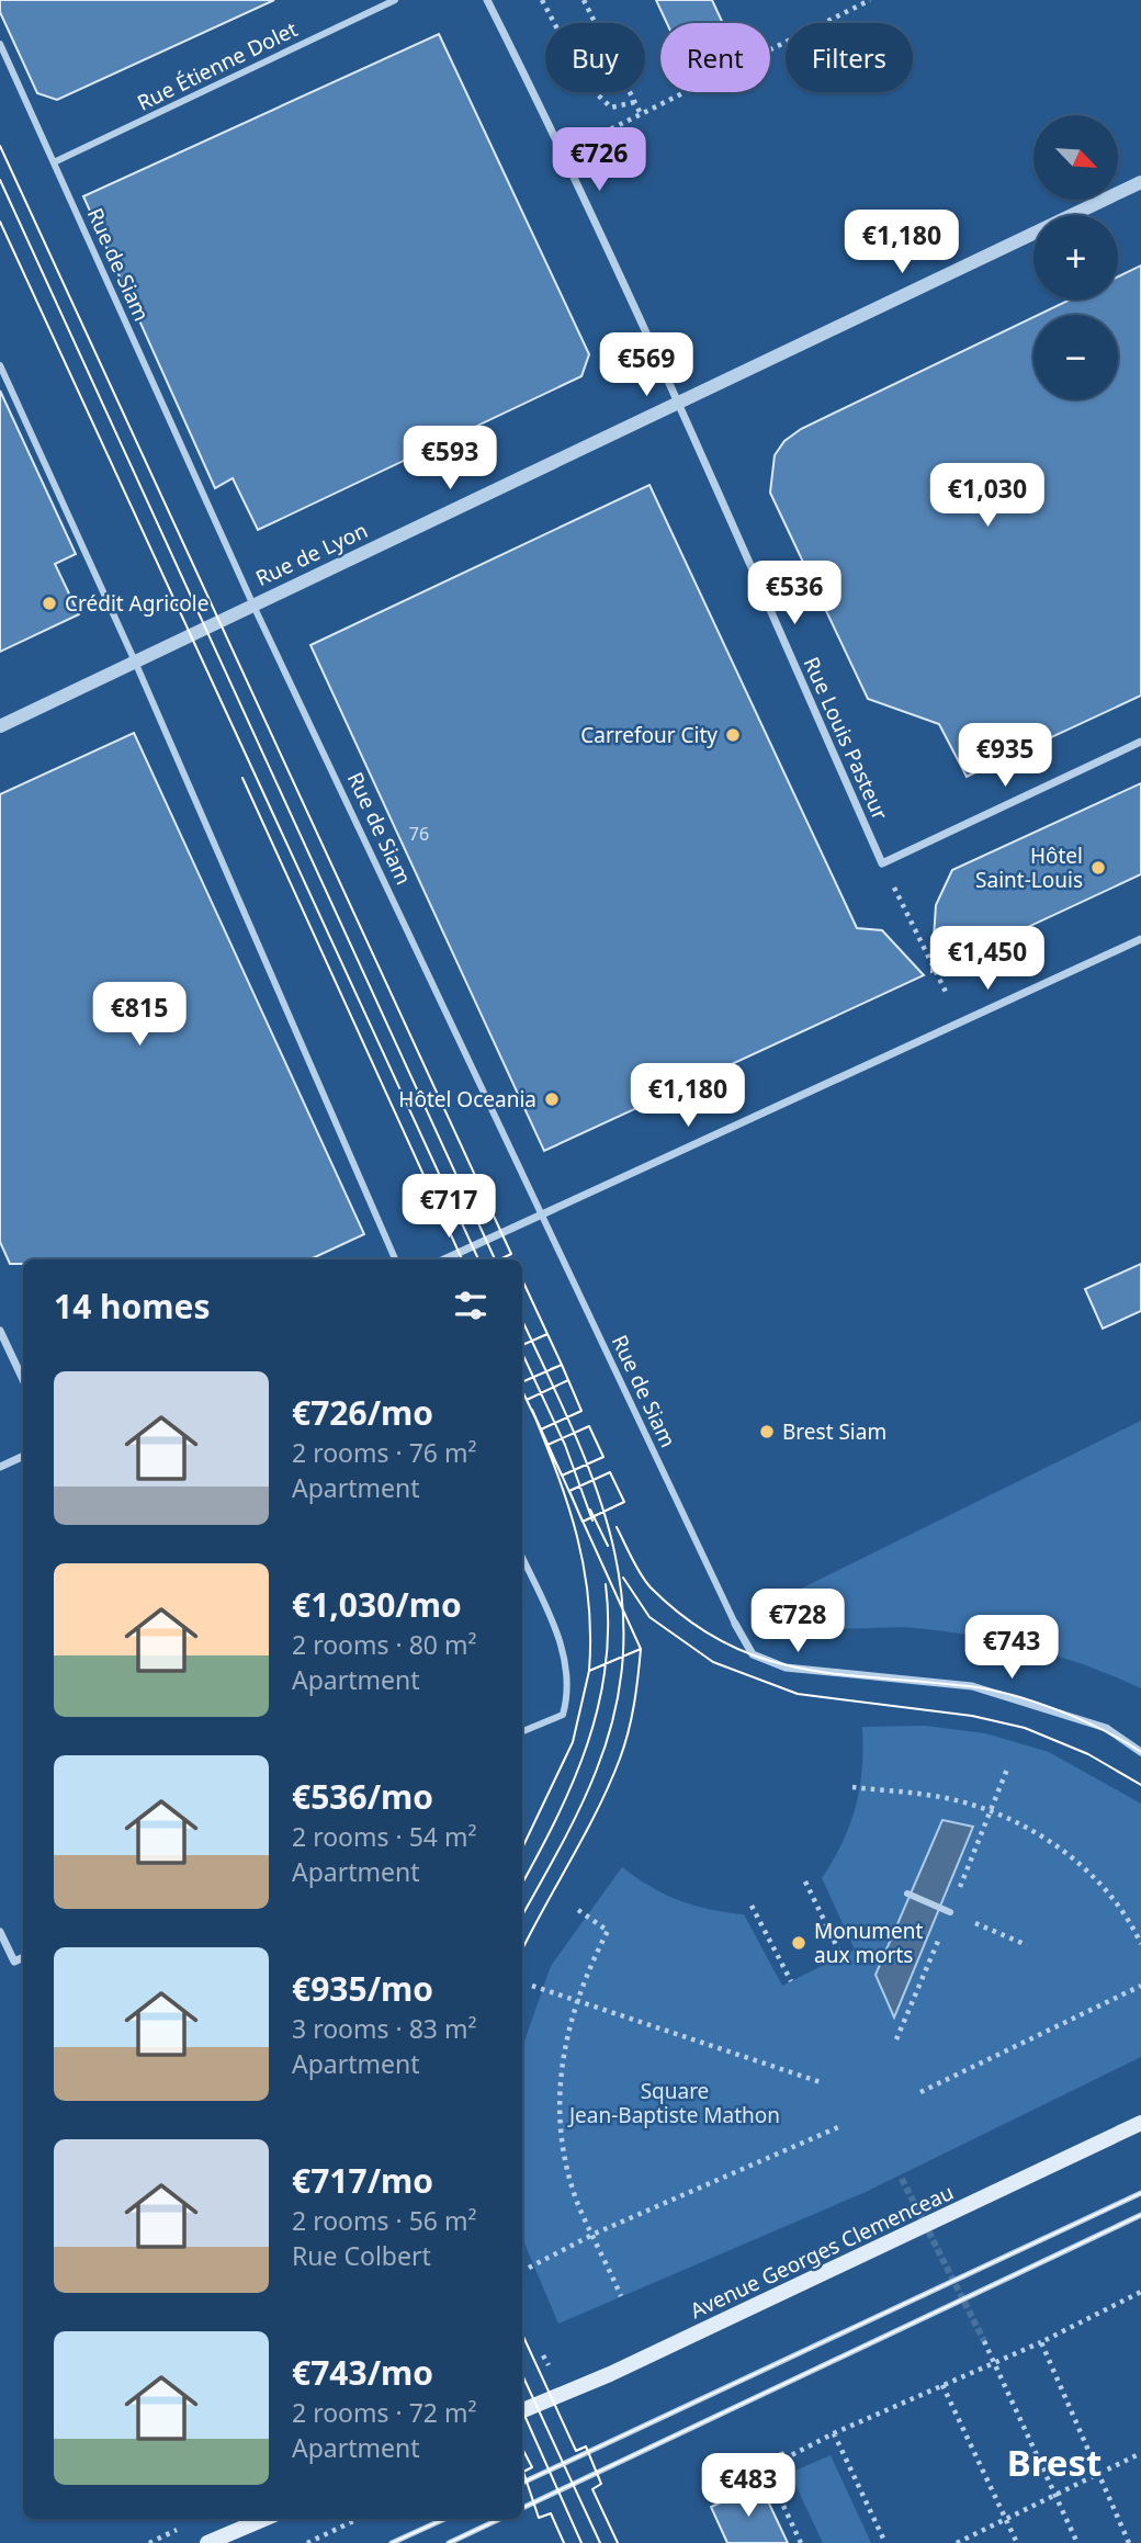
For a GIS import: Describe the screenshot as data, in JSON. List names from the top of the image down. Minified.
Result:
{"streets":{"main road":["Avenue Georges Clemenceau"],"street":["Rue Étienne Dolet","Rue de Siam","Rue de Lyon","Rue Louis Pasteur"]},"crossings":[["Rue Étienne Dolet","Rue de Siam"],["Rue de Siam","Rue de Lyon"],["Rue de Lyon","Rue Louis Pasteur"]],"districts":["Brest"],"parks":["Square Jean-Baptiste Mathon"],"places":["Crédit Agricole","Carrefour City","Hôtel Saint-Louis","Hôtel Oceania","Brest Siam","Monument aux morts"],"house_numbers":["76"],"north":"bottom right","page":{"chip":["Buy","Rent","Filters"],"map_buttons":["+","−"],"price":["€726","€1,180","€569","€593","€1,030","€536","€935","€1,450","€815","€1,180","€717","€728","€743","€483"],"heading":"14 homes","list":[{"name":"€726/mo","note":"2 rooms · 76 m² · Apartment"},{"name":"€1,030/mo","note":"2 rooms · 80 m² · Apartment"},{"name":"€536/mo","note":"2 rooms · 54 m² · Apartment"},{"name":"€935/mo","note":"3 rooms · 83 m² · Apartment"},{"name":"€717/mo","note":"2 rooms · 56 m² · Rue Colbert"},{"name":"€743/mo","note":"2 rooms · 72 m² · Apartment"}]}}
